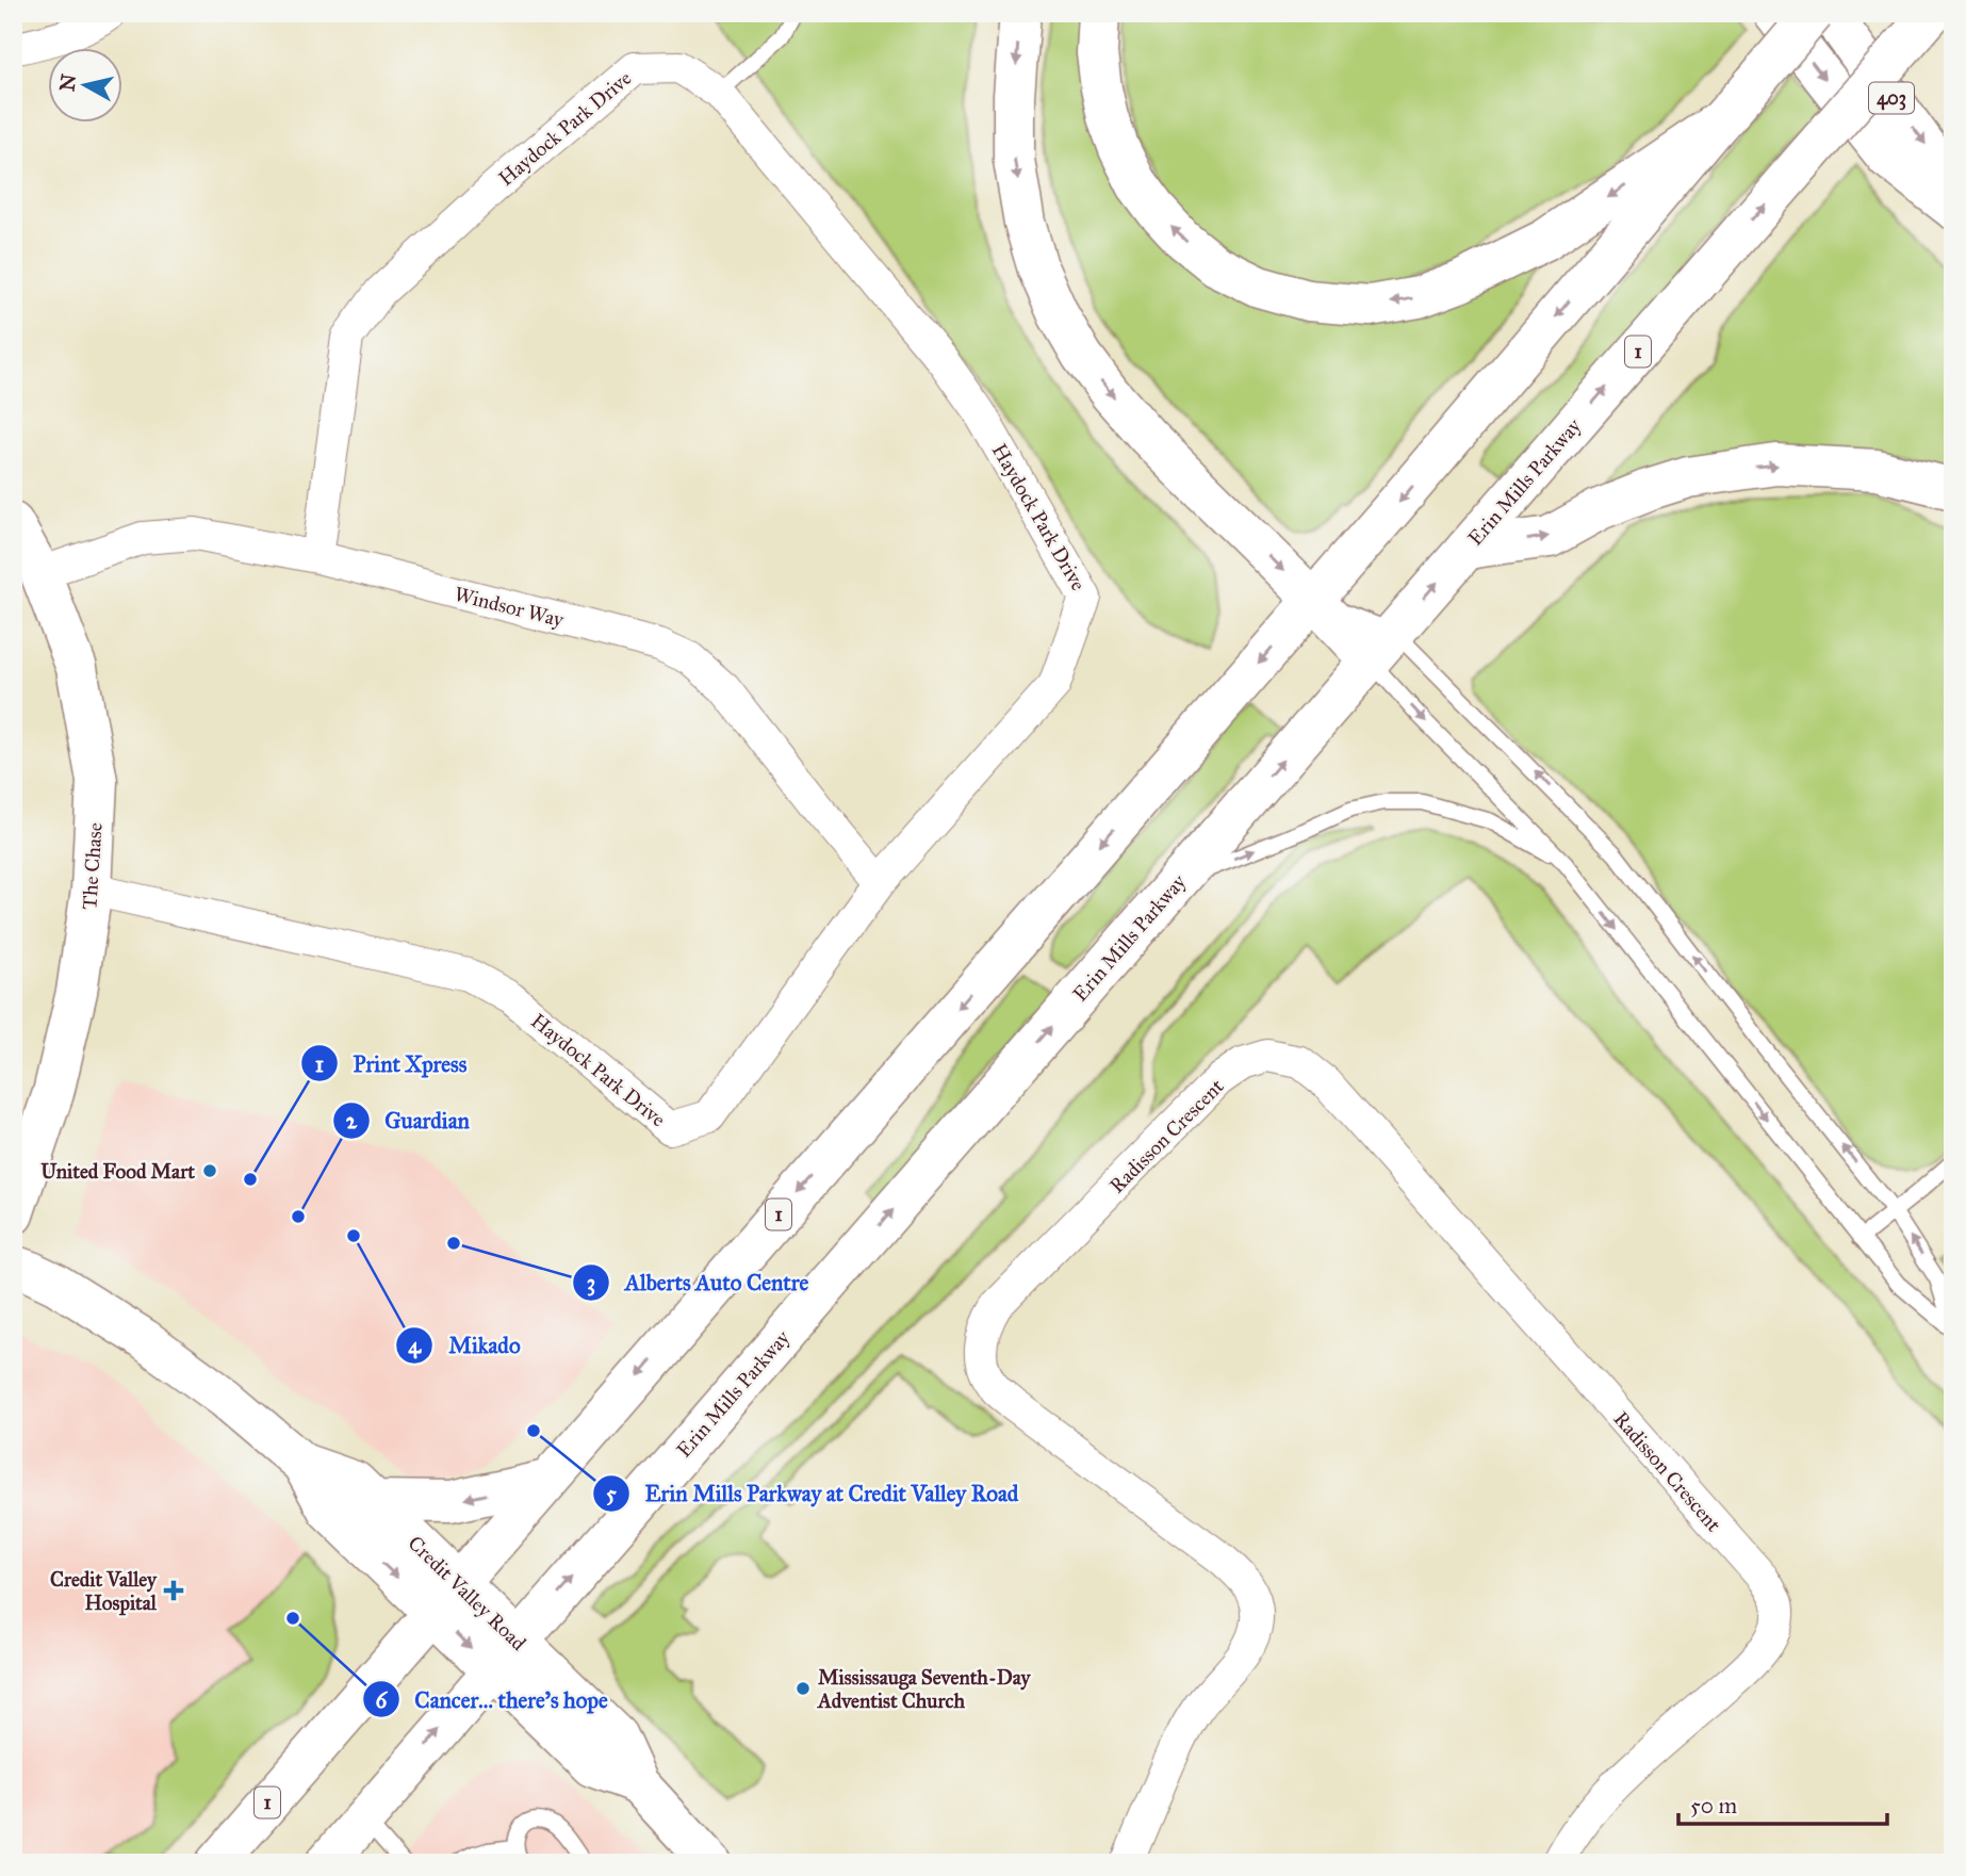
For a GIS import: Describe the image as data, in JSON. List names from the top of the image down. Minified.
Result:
{"streets":{"main road":["403","1","Erin Mills Parkway","The Chase","Credit Valley Road"],"street":["Haydock Park Drive","Windsor Way","Radisson Crescent"]},"crossings":[["Haydock Park Drive","Windsor Way"],["Haydock Park Drive","The Chase"],["1","Credit Valley Road"],["Erin Mills Parkway","Credit Valley Road"],["Windsor Way","The Chase"]],"places":{"other":["United Food Mart","Print Xpress","Guardian","Mikado","Alberts Auto Centre","Erin Mills Parkway at Credit Valley Road","Cancer… there’s hope","Mississauga Seventh-Day Adventist Church"],"health":["Credit Valley Hospital"]},"scale_bar":"50 m","north":"left"}
